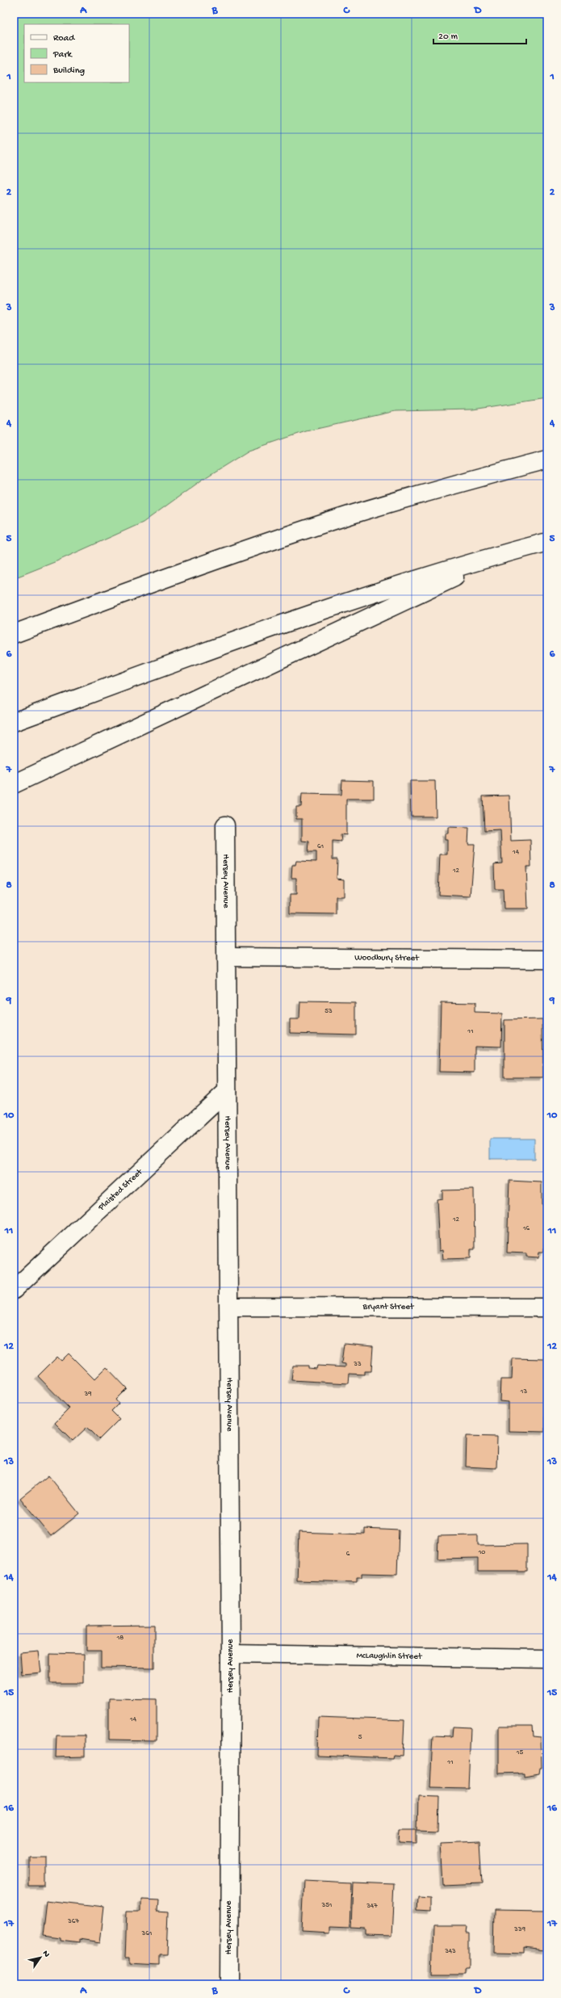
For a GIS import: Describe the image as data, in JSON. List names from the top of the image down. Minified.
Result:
{"streets":{"main road":["Hersey Avenue","Woodbury Street","Plaisted Street","Bryant Street","McLaughlin Street"]},"crossings":[["Hersey Avenue","Woodbury Street"],["Hersey Avenue","Plaisted Street"],["Hersey Avenue","Bryant Street"],["Hersey Avenue","McLaughlin Street"]],"house_numbers":["61","14","12","53","11","12","16","33","13","39","10","6","18","14","5","15","11","351","347","367","339","361","343"],"legend":["Road","Park","Building"],"scale_bar":"20 m","north":"top right","grid":{"columns":["A","B","C","D"],"rows":["1","2","3","4","5","6","7","8","9","10","11","12","13","14","15","16","17"]}}
